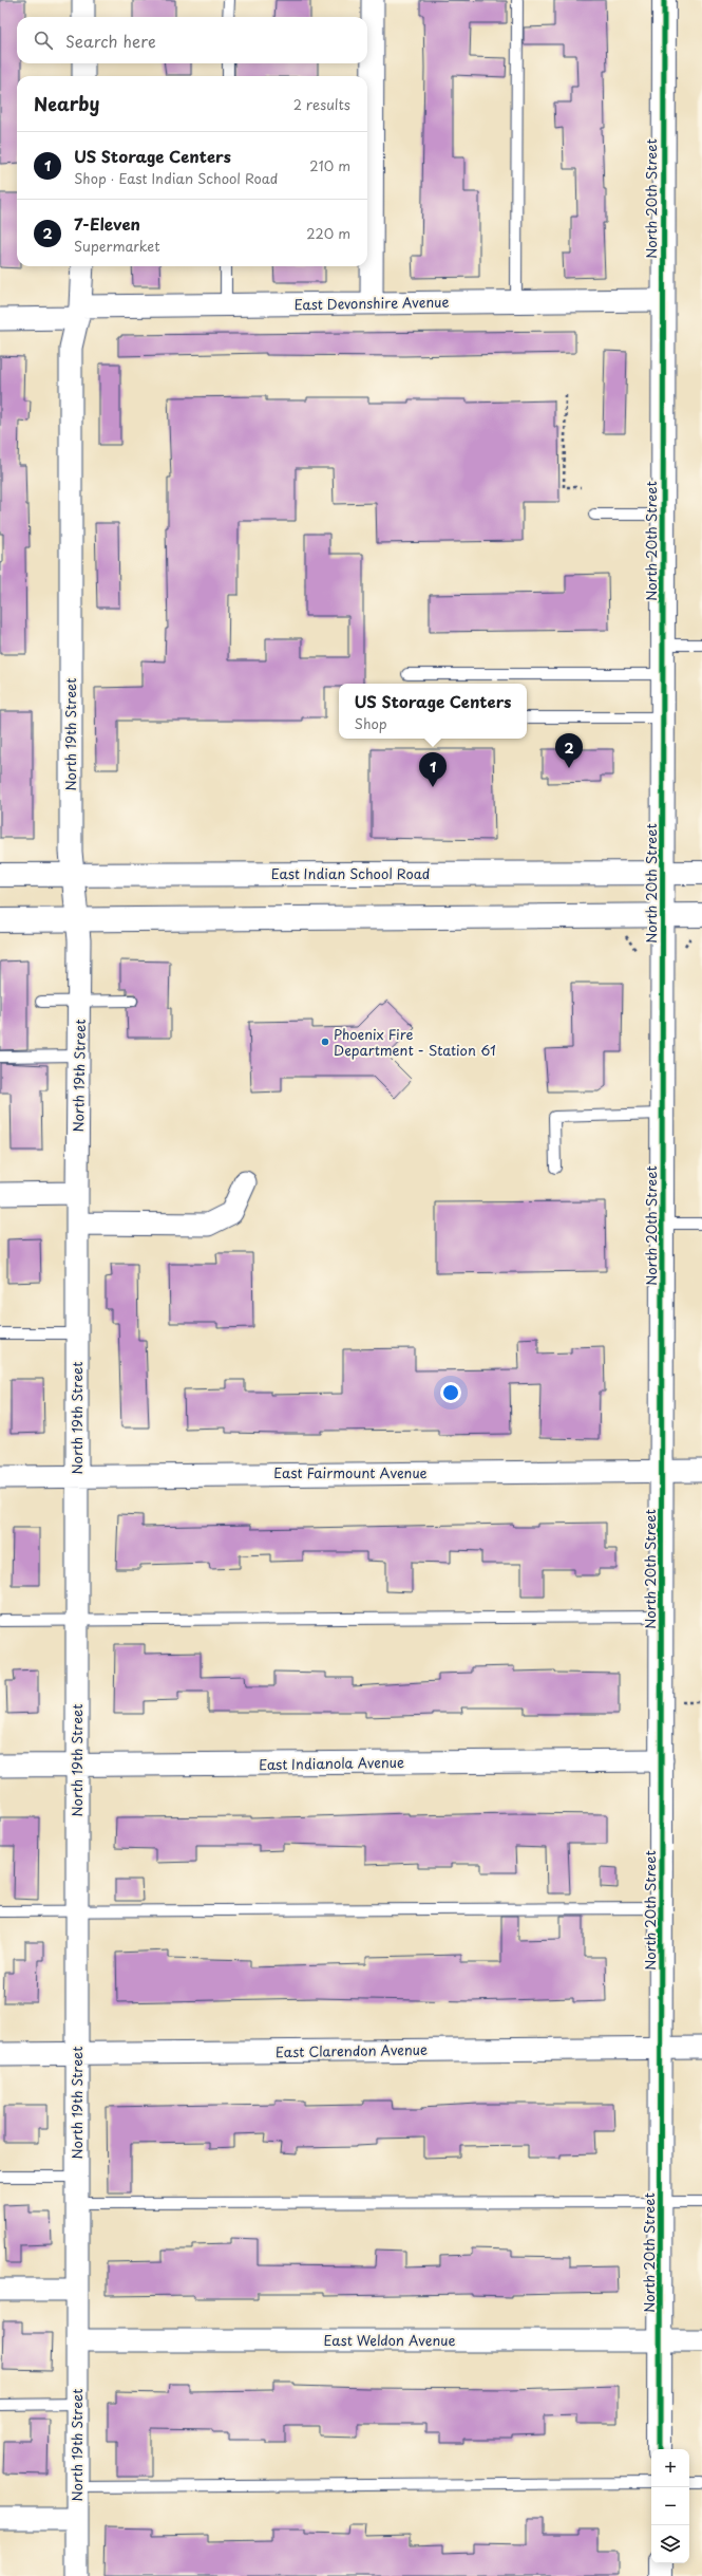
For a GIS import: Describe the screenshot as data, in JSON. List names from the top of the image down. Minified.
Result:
{"streets":{"street":["North 20th Street","East Devonshire Avenue","North 19th Street","East Indian School Road","East Fairmount Avenue","East Indianola Avenue","East Clarendon Avenue","East Weldon Avenue"]},"crossings":[["North 20th Street","East Devonshire Avenue"],["North 20th Street","East Indian School Road"],["North 20th Street","East Fairmount Avenue"],["North 20th Street","East Indianola Avenue"],["North 20th Street","East Clarendon Avenue"],["North 20th Street","East Weldon Avenue"],["East Devonshire Avenue","North 19th Street"],["North 19th Street","East Indian School Road"],["North 19th Street","East Fairmount Avenue"],["North 19th Street","East Indianola Avenue"],["North 19th Street","East Clarendon Avenue"],["North 19th Street","East Weldon Avenue"]],"places":["Phoenix Fire Department - Station 61"],"page":{"search":"Search here","heading":["Nearby","2 results"],"list":[{"mark":"1","name":"US Storage Centers","note":"Shop · East Indian School Road","value":"210 m"},{"mark":"2","name":"7-Eleven","note":"Supermarket","value":"220 m"}],"popup":["US Storage Centers","Shop"],"pins":["2","1"],"map_buttons":["+","−"]}}
